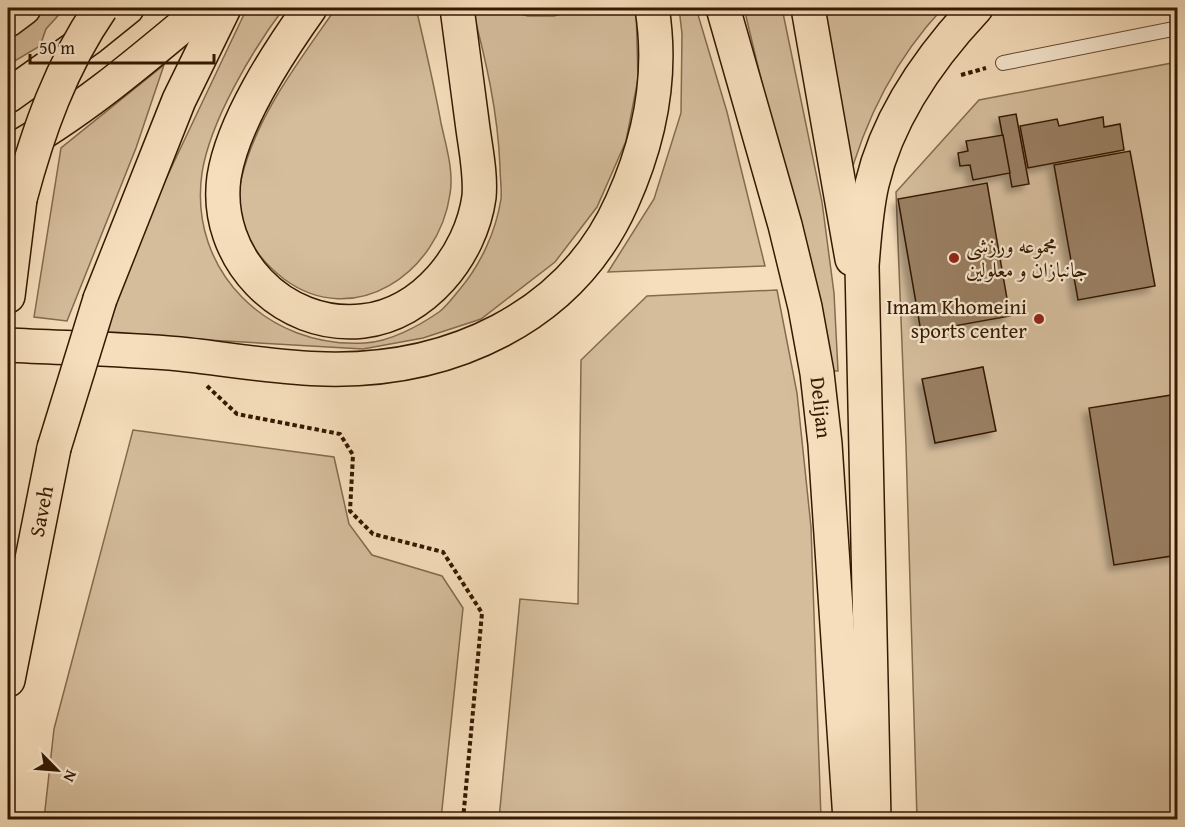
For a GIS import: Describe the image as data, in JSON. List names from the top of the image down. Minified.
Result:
{"streets":{"main road":["Delijan","Saveh"]},"places":["مجموعه ورزشی جانبازان و معلولین","Imam Khomeini sports center"],"scale_bar":"50 m","north":"bottom right"}
